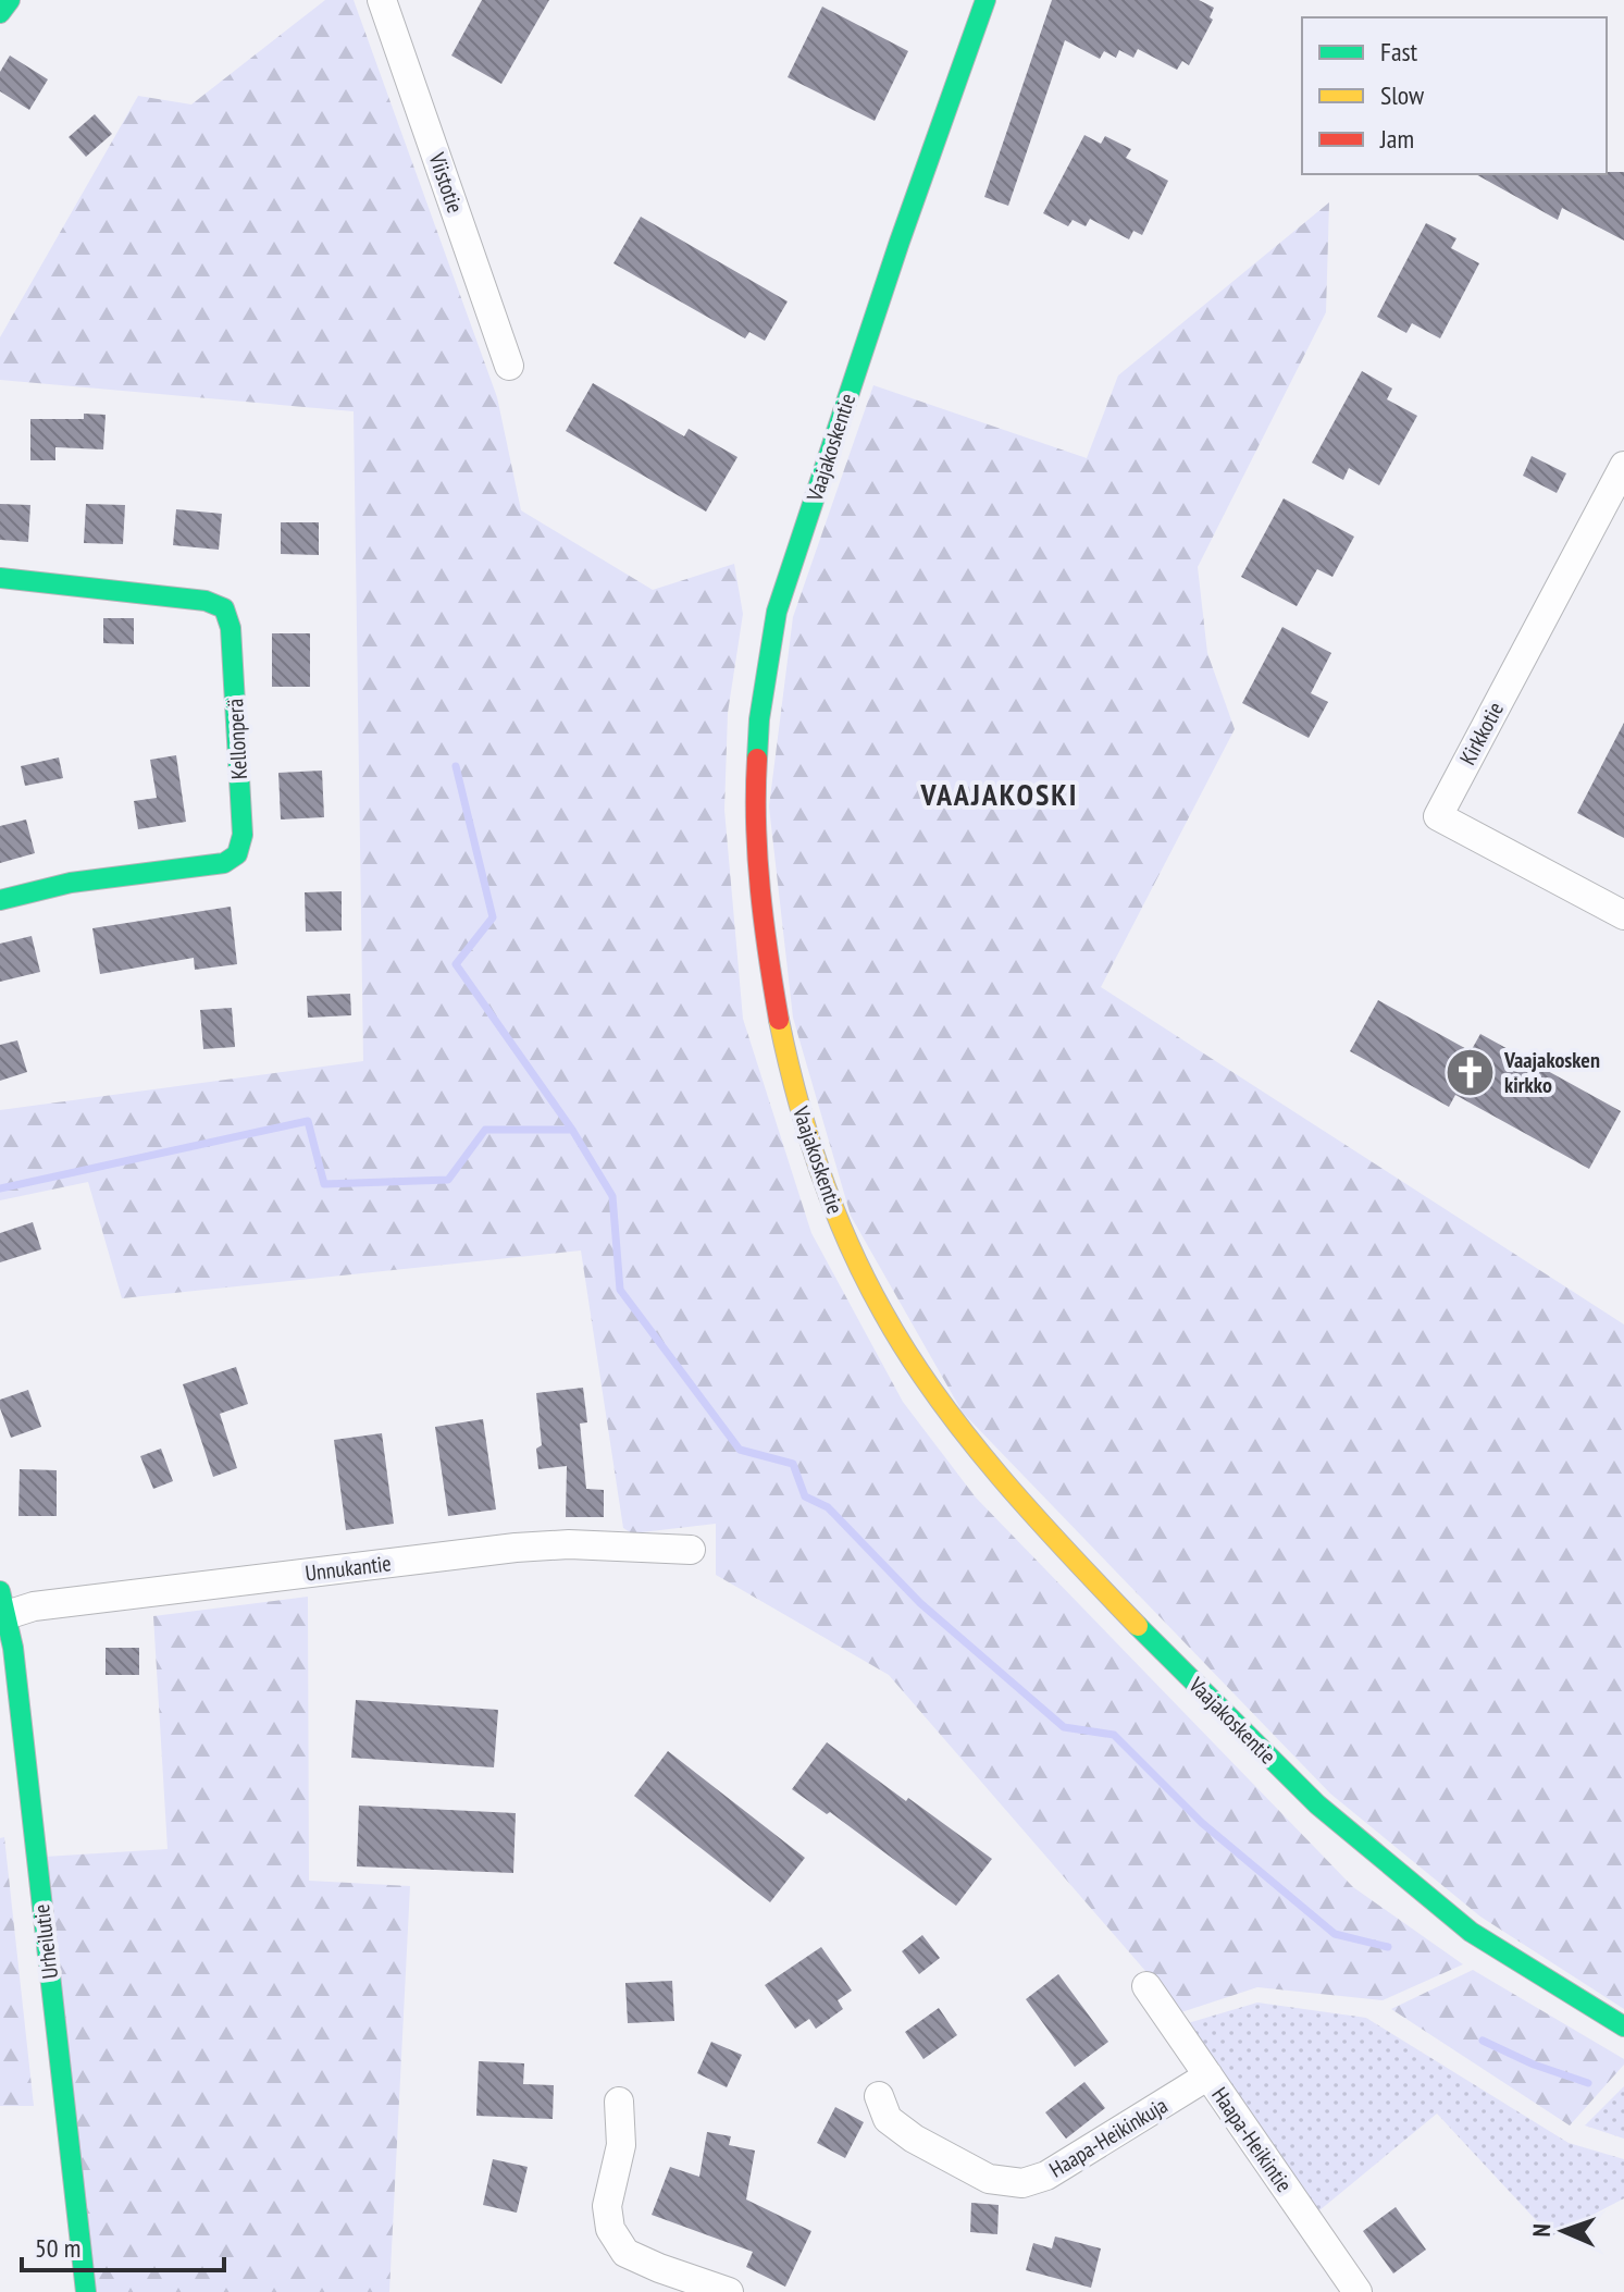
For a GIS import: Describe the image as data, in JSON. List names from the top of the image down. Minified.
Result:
{"streets":{"main road":["Vaajakoskentie","Kellonperä","Urheilutie"],"street":["Viistotie","Kirkkotie","Unnukantie","Haapa-Heikinkuja","Haapa-Heikintie"]},"crossings":[["Unnukantie","Urheilutie"],["Haapa-Heikinkuja","Haapa-Heikintie"]],"districts":["VAAJAKOSKI"],"places":{"church":["Vaajakosken kirkko"]},"legend":["Fast","Slow","Jam"],"scale_bar":"50 m","north":"left"}
